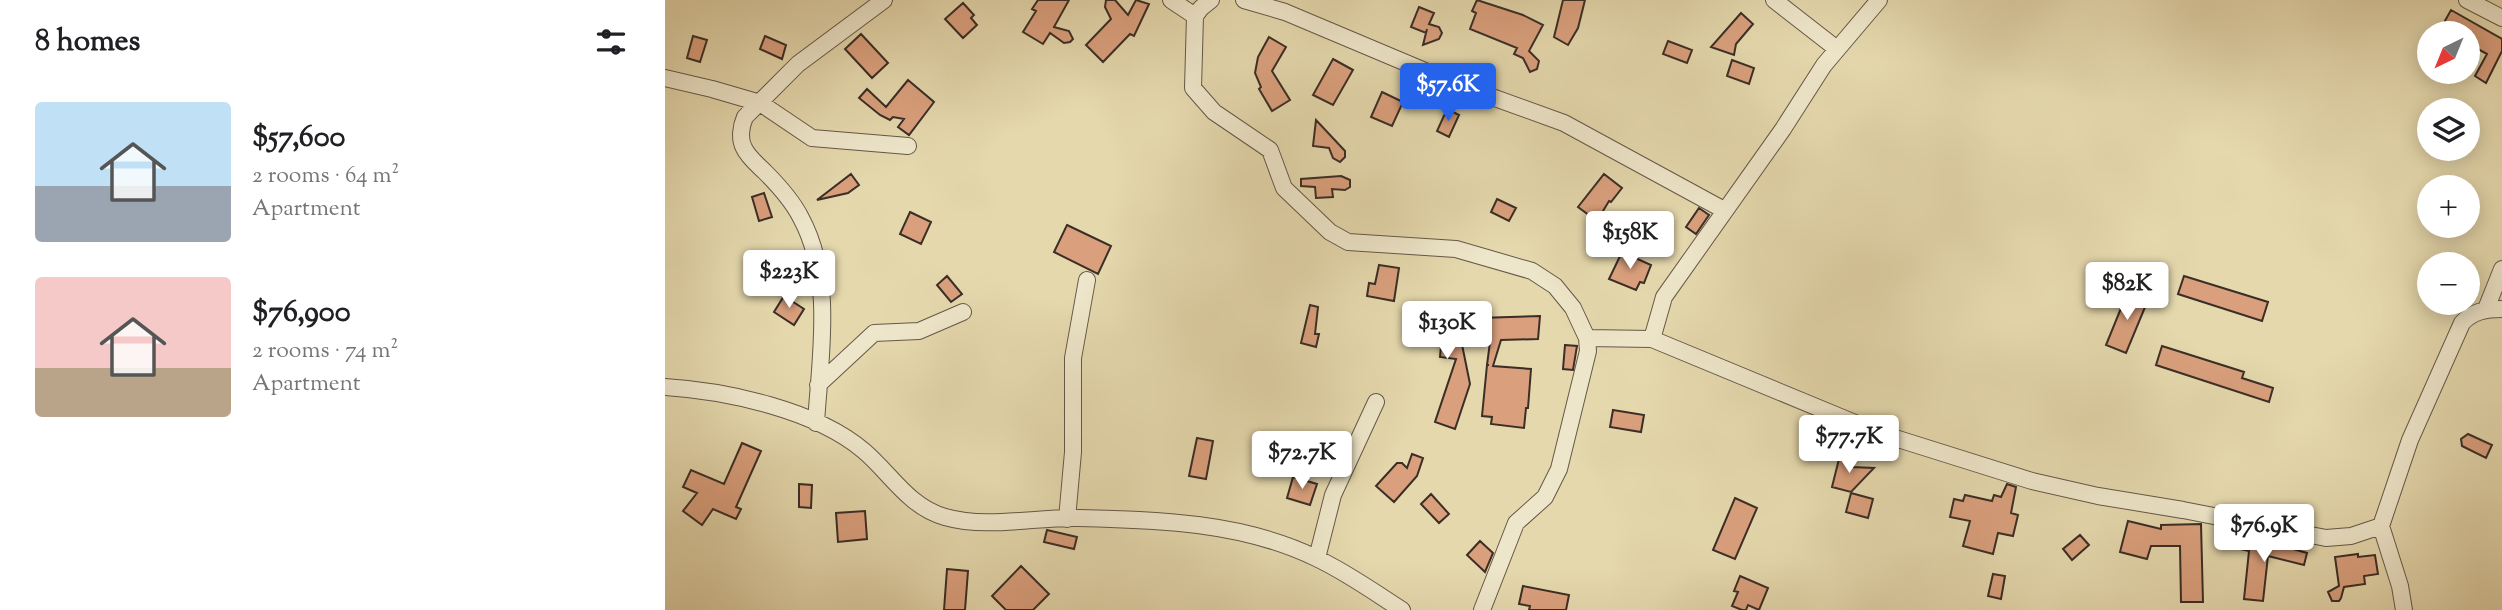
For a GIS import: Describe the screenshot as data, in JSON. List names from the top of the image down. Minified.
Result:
{"north":"bottom left","page":{"heading":"8 homes","map_buttons":["+","−"],"price":["$57.6K","$158K","$223K","$82K","$130K","$77.7K","$72.7K","$76.9K"],"list":[{"name":"$57,600","note":"2 rooms · 64 m² · Apartment"},{"name":"$76,900","note":"2 rooms · 74 m² · Apartment"}]}}
